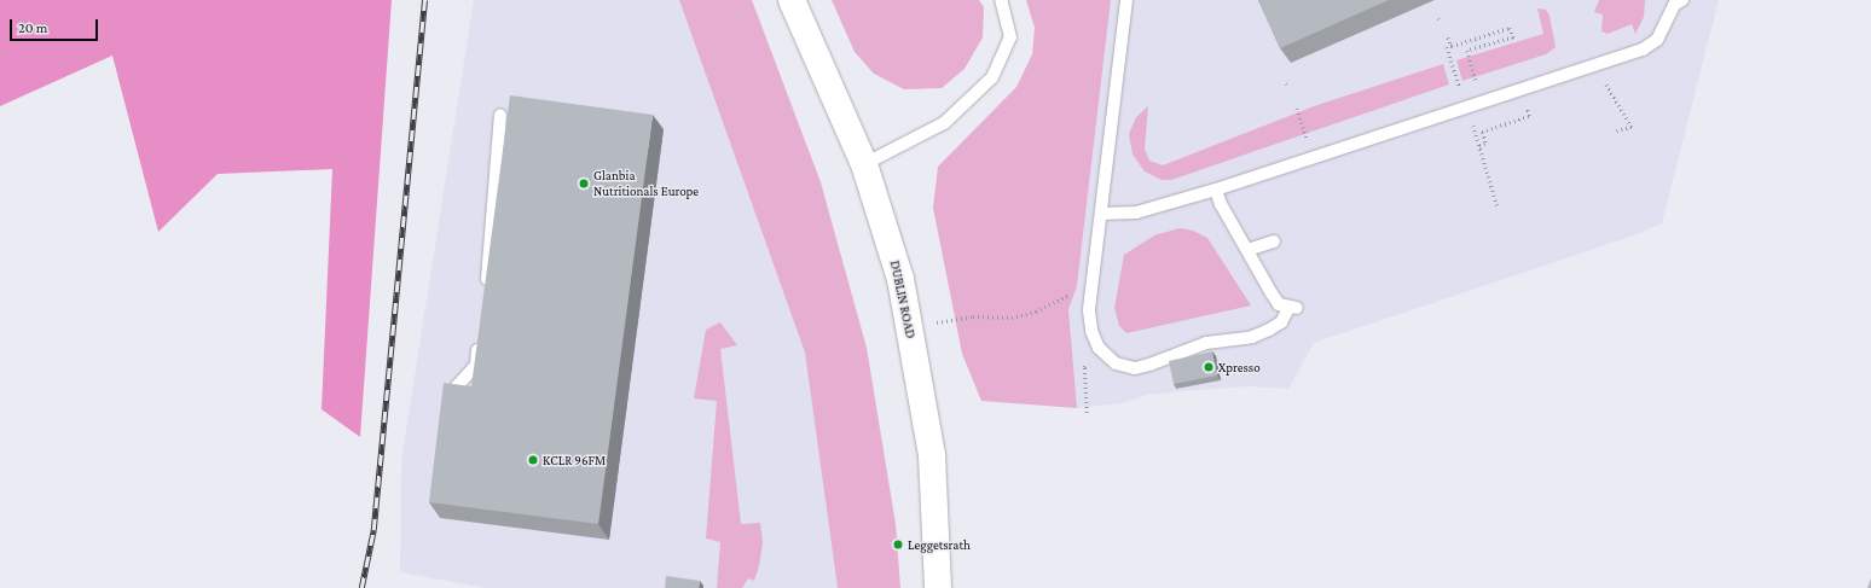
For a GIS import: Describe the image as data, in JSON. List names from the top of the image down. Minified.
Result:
{"streets":{"main road":["DUBLIN ROAD"]},"places":["Glanbia Nutritionals Europe","Xpresso","KCLR 96FM","Leggetsrath"],"scale_bar":"20 m"}
